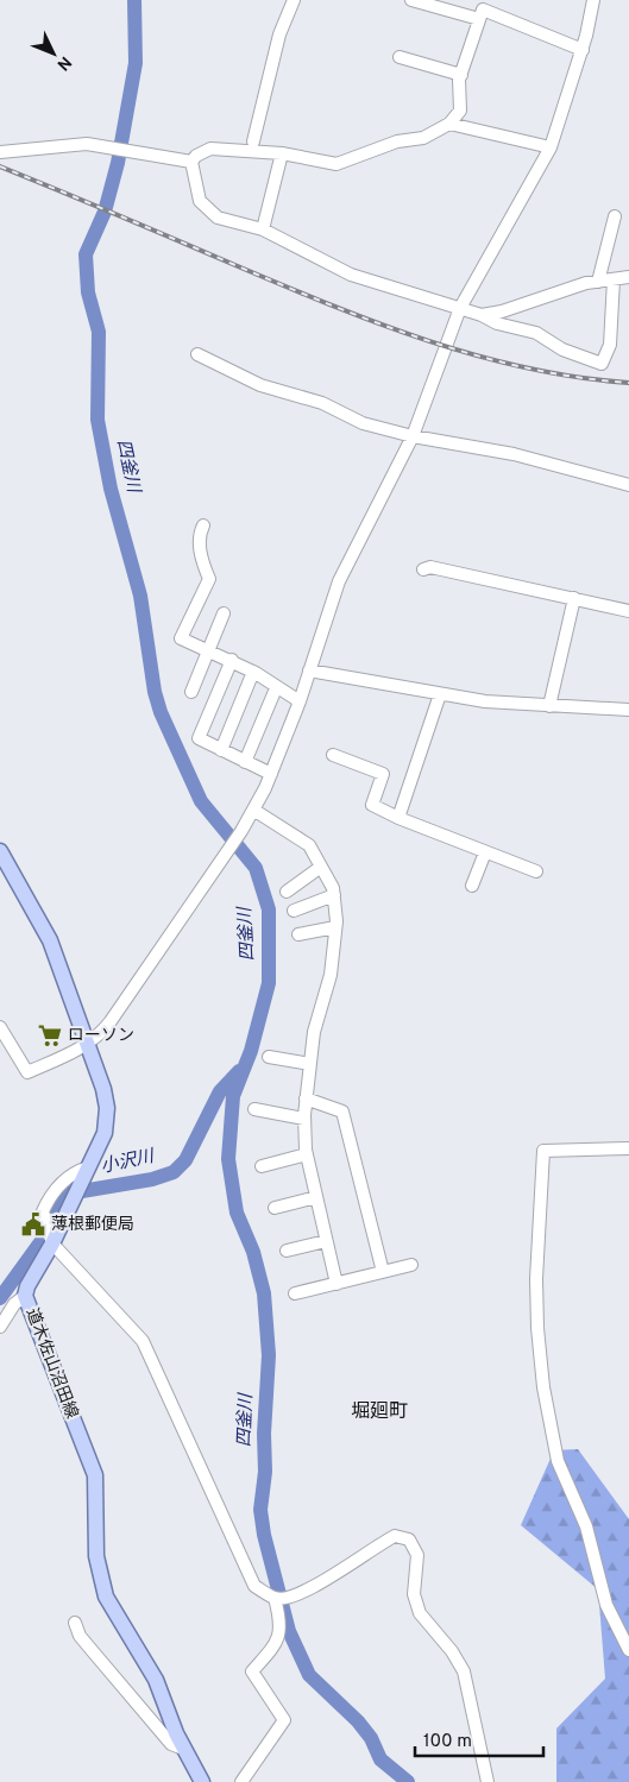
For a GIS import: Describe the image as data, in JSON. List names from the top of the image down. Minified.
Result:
{"streets":{"main road":["道木佐山沼田線"]},"districts":["堀廻町"],"water":["四釜川","小沢川"],"places":{"supermarket":["ローソン"],"public building":["薄根郵便局"]},"scale_bar":"100 m","north":"bottom right"}
